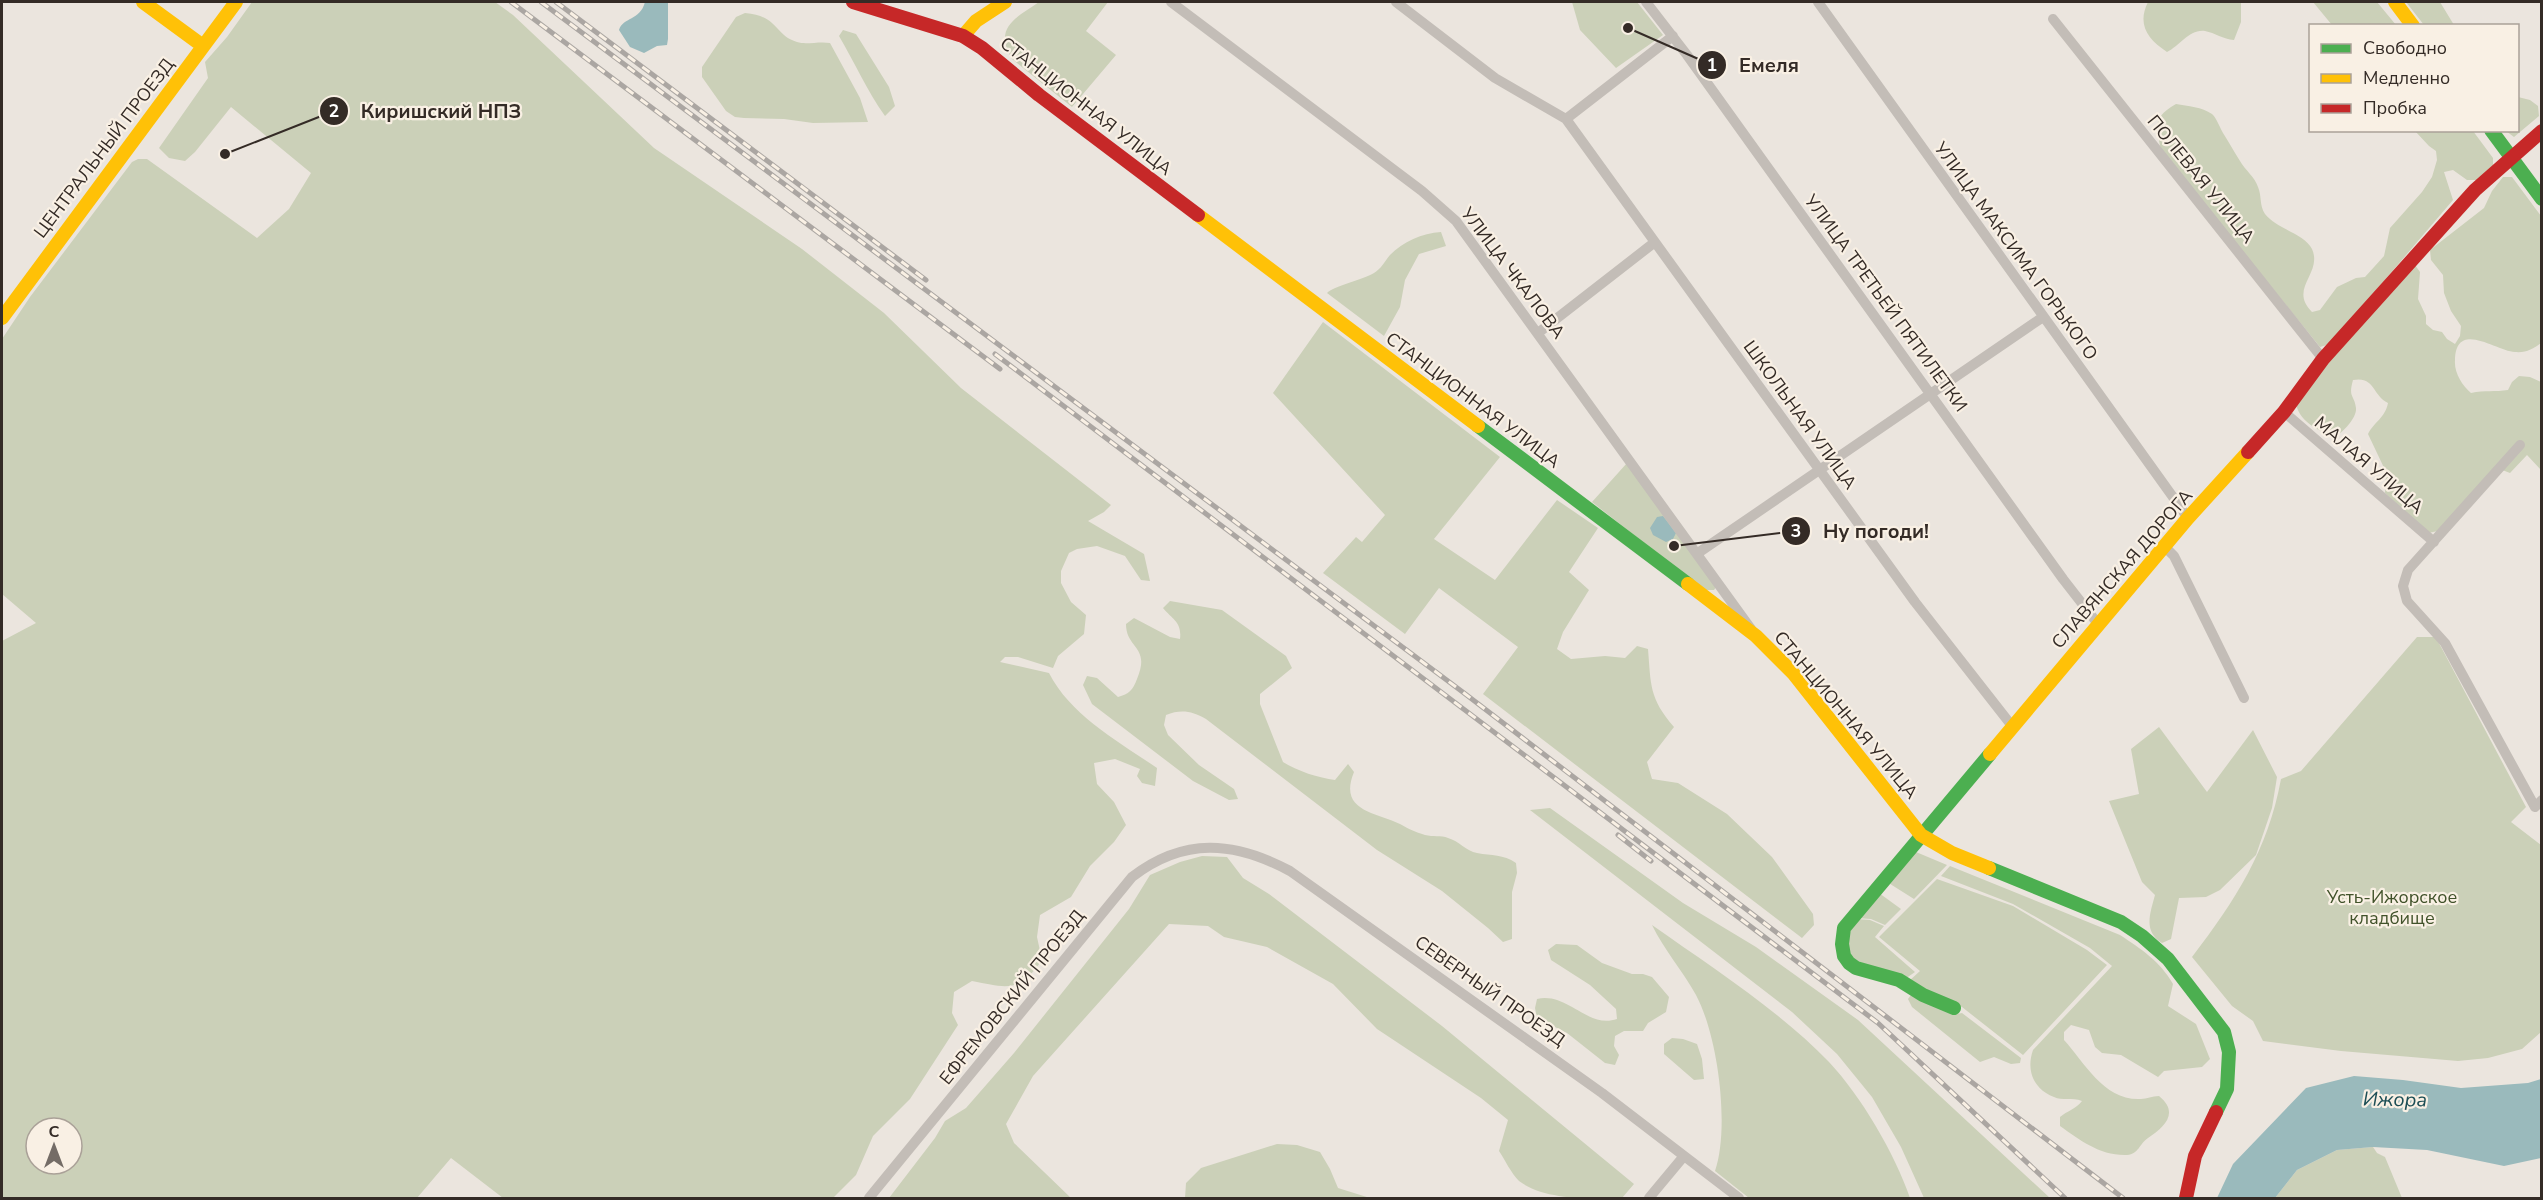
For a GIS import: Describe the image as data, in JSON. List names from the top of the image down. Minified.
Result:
{"streets":{"street":["СТАНЦИОННАЯ УЛИЦА","ЦЕНТРАЛЬНЫЙ ПРОЕЗД","ПОЛЕВАЯ УЛИЦА","УЛИЦА МАКСИМА ГОРЬКОГО","УЛИЦА ЧКАЛОВА","УЛИЦА ТРЕТЬЕЙ ПЯТИЛЕТКИ","ШКОЛЬНАЯ УЛИЦА","МАЛАЯ УЛИЦА","СЛАВЯНСКАЯ ДОРОГА","СЕВЕРНЫЙ ПРОЕЗД","ЕФРЕМОВСКИЙ ПРОЕЗД"]},"crossings":[["СТАНЦИОННАЯ УЛИЦА","УЛИЦА ЧКАЛОВА"],["СТАНЦИОННАЯ УЛИЦА","СЛАВЯНСКАЯ ДОРОГА"],["ПОЛЕВАЯ УЛИЦА","СЛАВЯНСКАЯ ДОРОГА"],["УЛИЦА МАКСИМА ГОРЬКОГО","СЛАВЯНСКАЯ ДОРОГА"],["УЛИЦА ТРЕТЬЕЙ ПЯТИЛЕТКИ","СЛАВЯНСКАЯ ДОРОГА"],["ШКОЛЬНАЯ УЛИЦА","СЛАВЯНСКАЯ ДОРОГА"],["МАЛАЯ УЛИЦА","СЛАВЯНСКАЯ ДОРОГА"],["СЕВЕРНЫЙ ПРОЕЗД","ЕФРЕМОВСКИЙ ПРОЕЗД"]],"water":["Ижора"],"parks":["Усть-Ижорское кладбище"],"places":["Емеля","Киришский НПЗ","Ну погоди!"],"legend":["Свободно","Медленно","Пробка"],"north":"top"}
